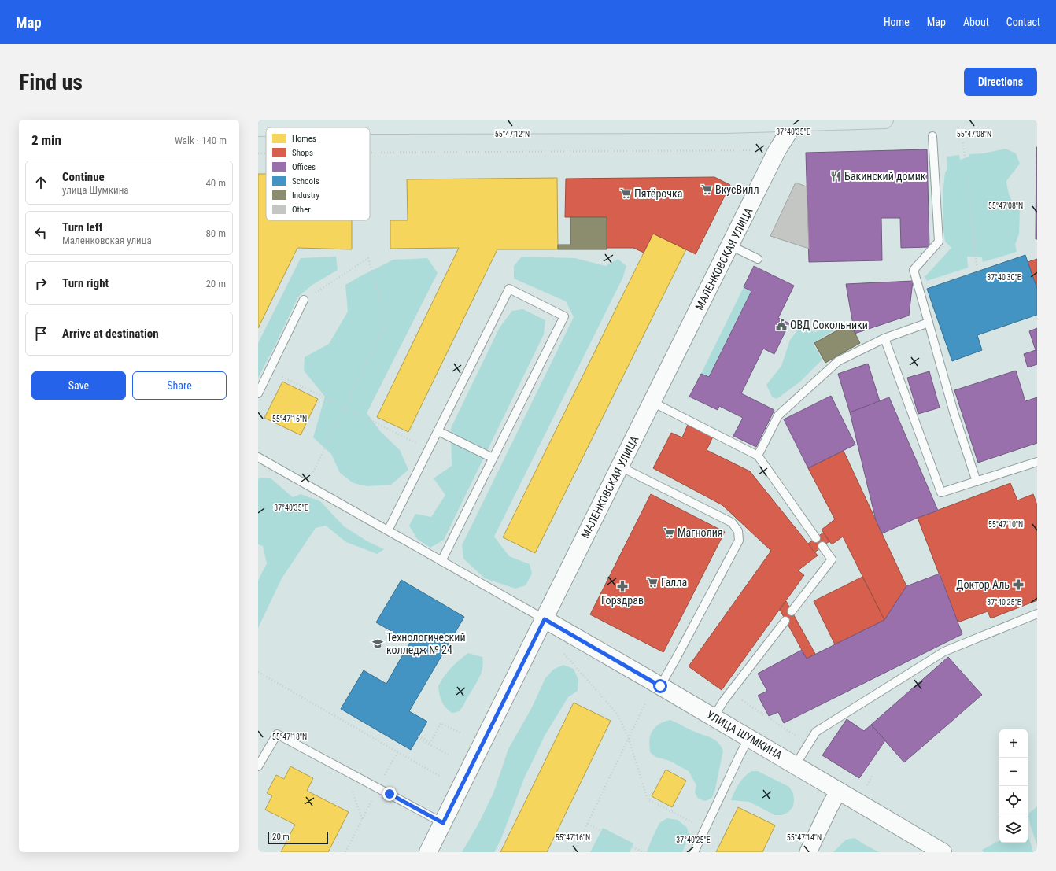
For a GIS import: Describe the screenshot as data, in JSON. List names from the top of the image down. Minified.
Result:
{"streets":{"street":["МАЛЕНКОВСКАЯ УЛИЦА","УЛИЦА ШУМКИНА"]},"crossings":[["МАЛЕНКОВСКАЯ УЛИЦА","УЛИЦА ШУМКИНА"]],"places":{"restaurant":["Бакинский домик"],"supermarket":["ВкусВилл","Пятёрочка","Магнолия","Галла"],"public building":["ОВД Сокольники"],"pharmacy":["Доктор Аль","Горздрав"],"school or university":["Технологический колледж № 24"]},"legend":["Homes","Shops","Offices","Schools","Industry","Other"],"scale_bar":"20 m","page":{"header":"Map","nav":["Home","Map","About","Contact"],"buttons":["Directions",["Save","Share"]],"title":"Find us","heading":["2 min","Walk · 140 m"],"list":[["Continue","улица Шумкина","40 m"],["Turn left","Маленковская улица","80 m"],["Turn right","20 m"],"Arrive at destination"],"map_buttons":["+","−"],"scale":"20 m"},"coordinates":["37°40'35\"E","55°47'12\"N","55°47'08\"N","37°40'30\"E","55°47'16\"N","55°47'10\"N","37°40'25\"E","55°47'18\"N","55°47'14\"N"]}
